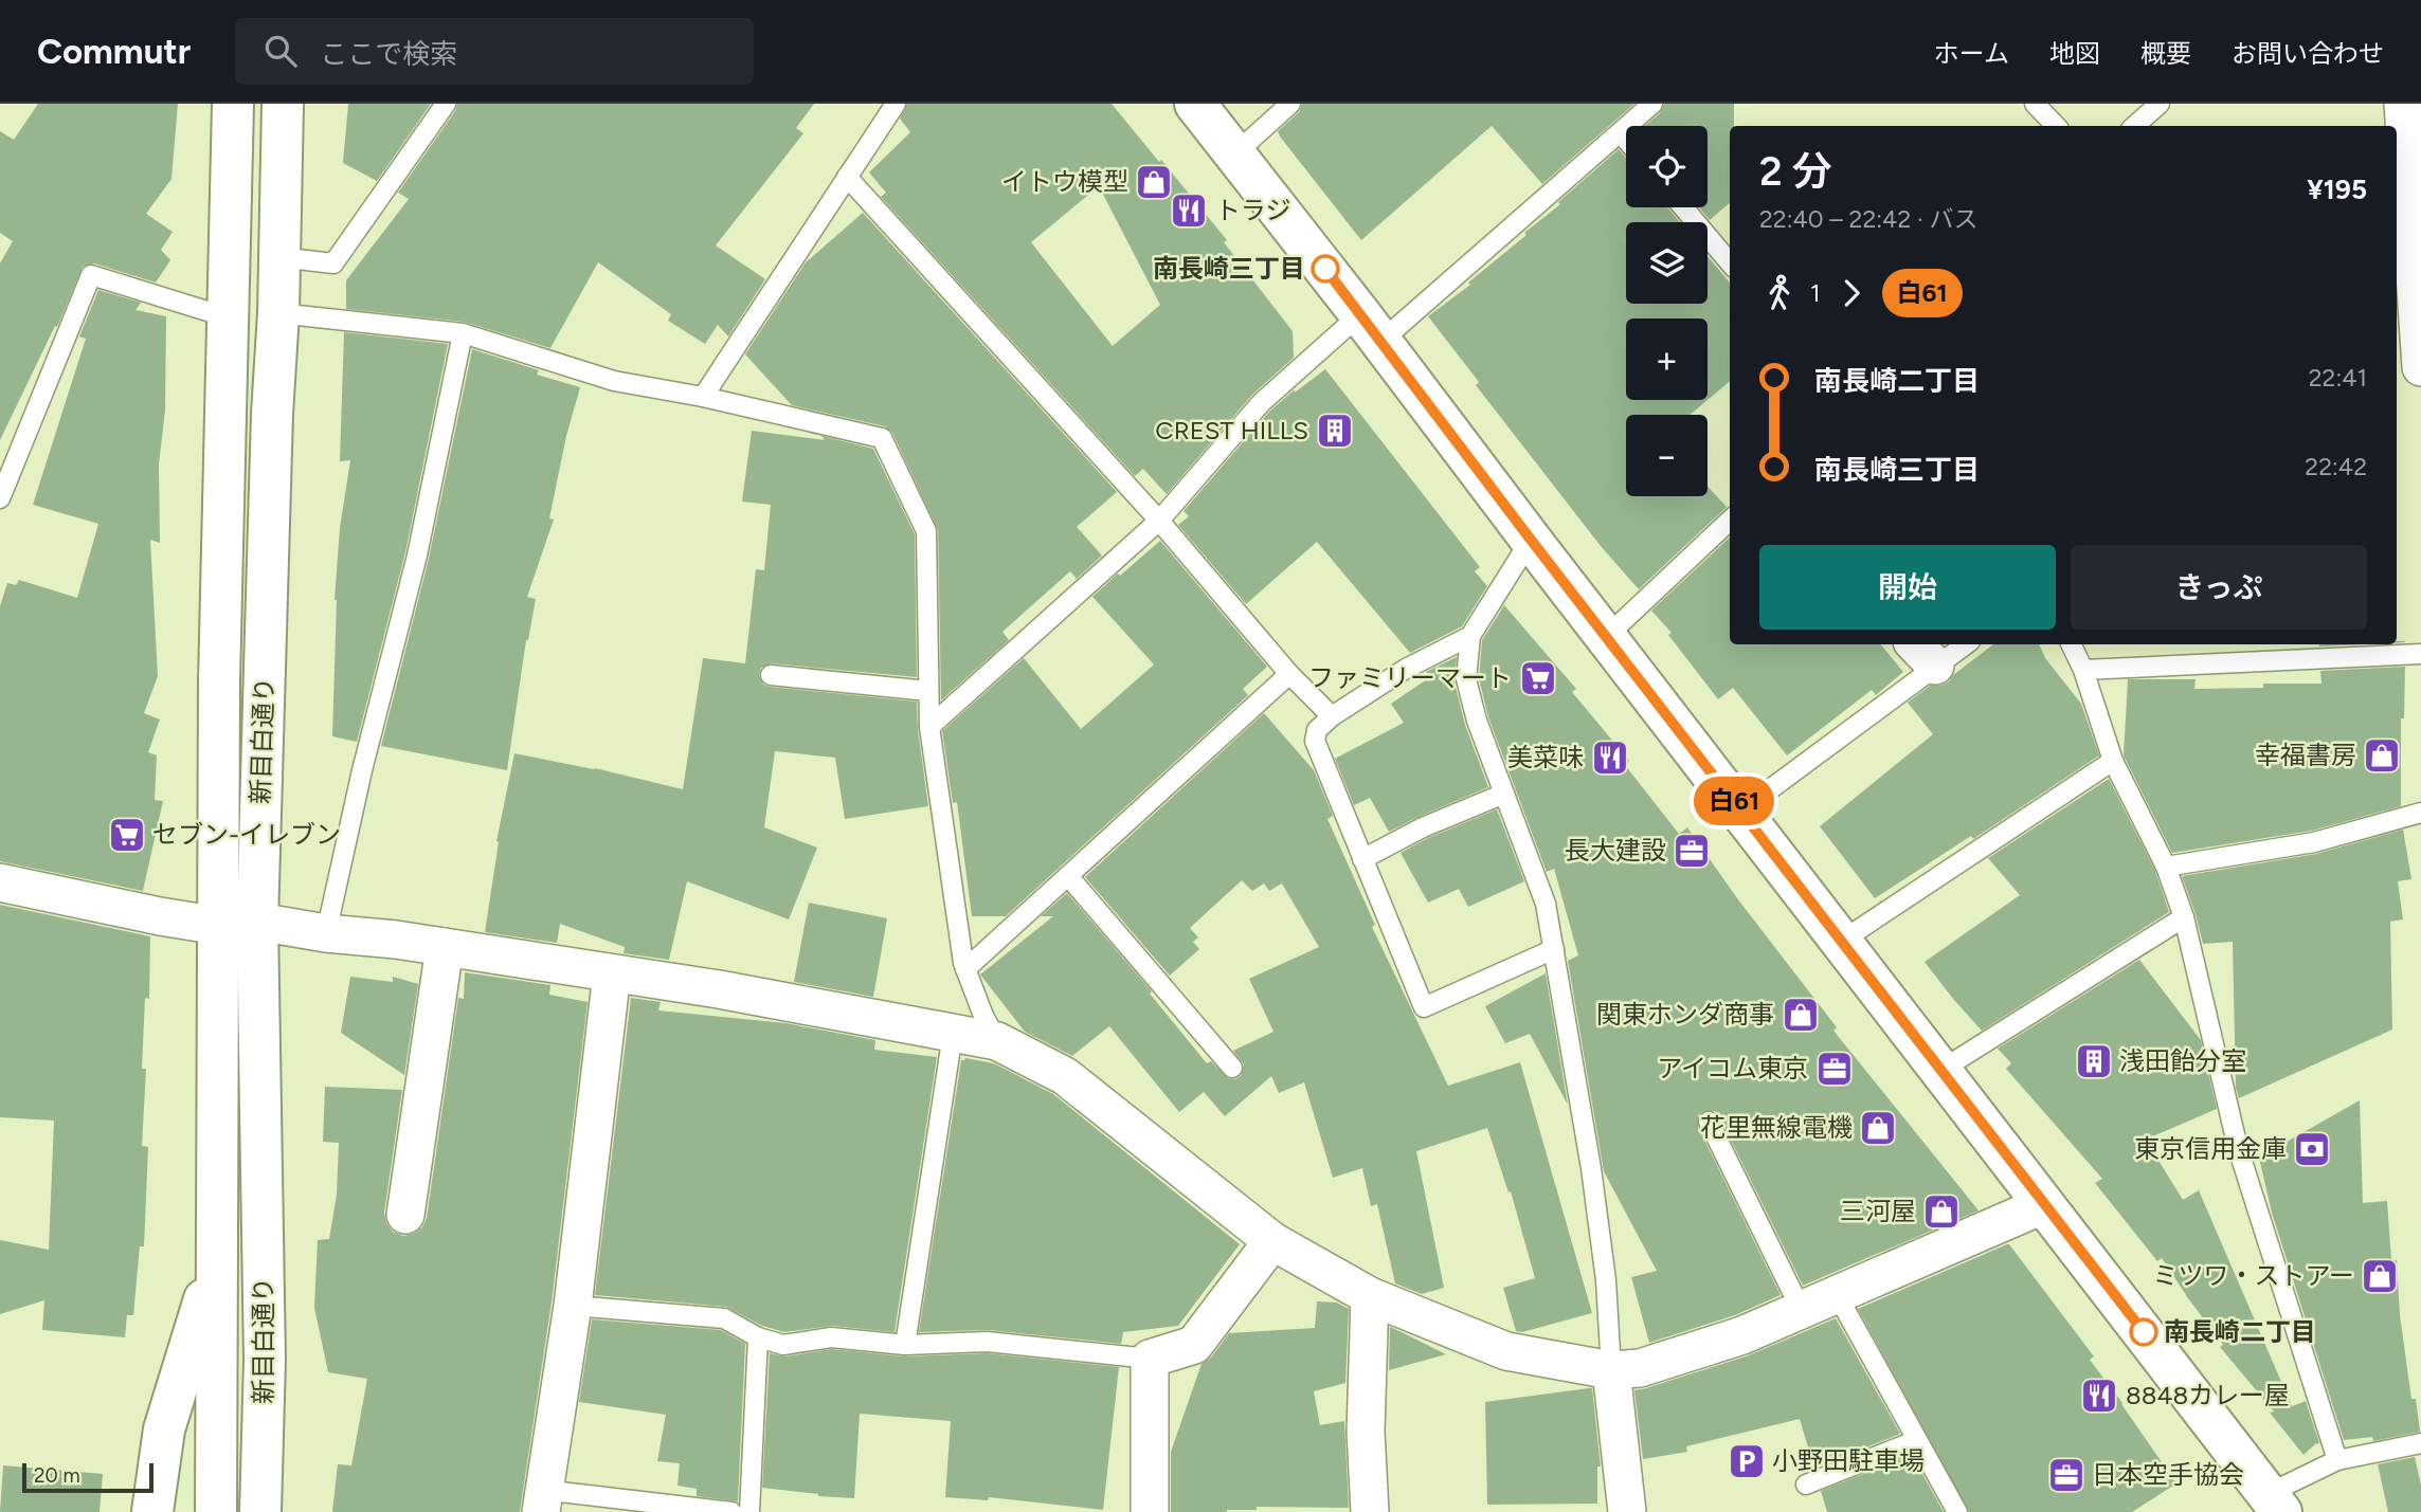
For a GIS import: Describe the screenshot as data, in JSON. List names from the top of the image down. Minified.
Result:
{"streets":{"main road":["新目白通り"]},"places":{"shop":["イトウ模型","幸福書房","関東ホンダ商事","花里無線電機","三河屋","ミツワ・ストアー"],"restaurant":["トラジ","美菜味","8848カレー屋"],"other":["南長崎三丁目","南長崎二丁目"],"building":["CREST HILLS","浅田飴分室"],"supermarket":["ファミリーマート","セブン-イレブン"],"office":["長大建設","アイコム東京","日本空手協会"],"bank":["東京信用金庫"],"parking":["小野田駐車場"]},"lines":["bus line 白61"],"scale_bar":"20 m","page":{"header":"Commutr","search":"ここで検索","nav":["ホーム","地図","概要","お問い合わせ"],"on_map":"白61","map_buttons":["+","−"],"heading":["2 分","22:40 – 22:42 · バス","¥195"],"legs":["1","白61"],"list":[{"name":"南長崎二丁目","value":"22:41"},{"name":"南長崎三丁目","value":"22:42"}],"buttons":["開始","きっぷ"],"scale":"20 m"}}
